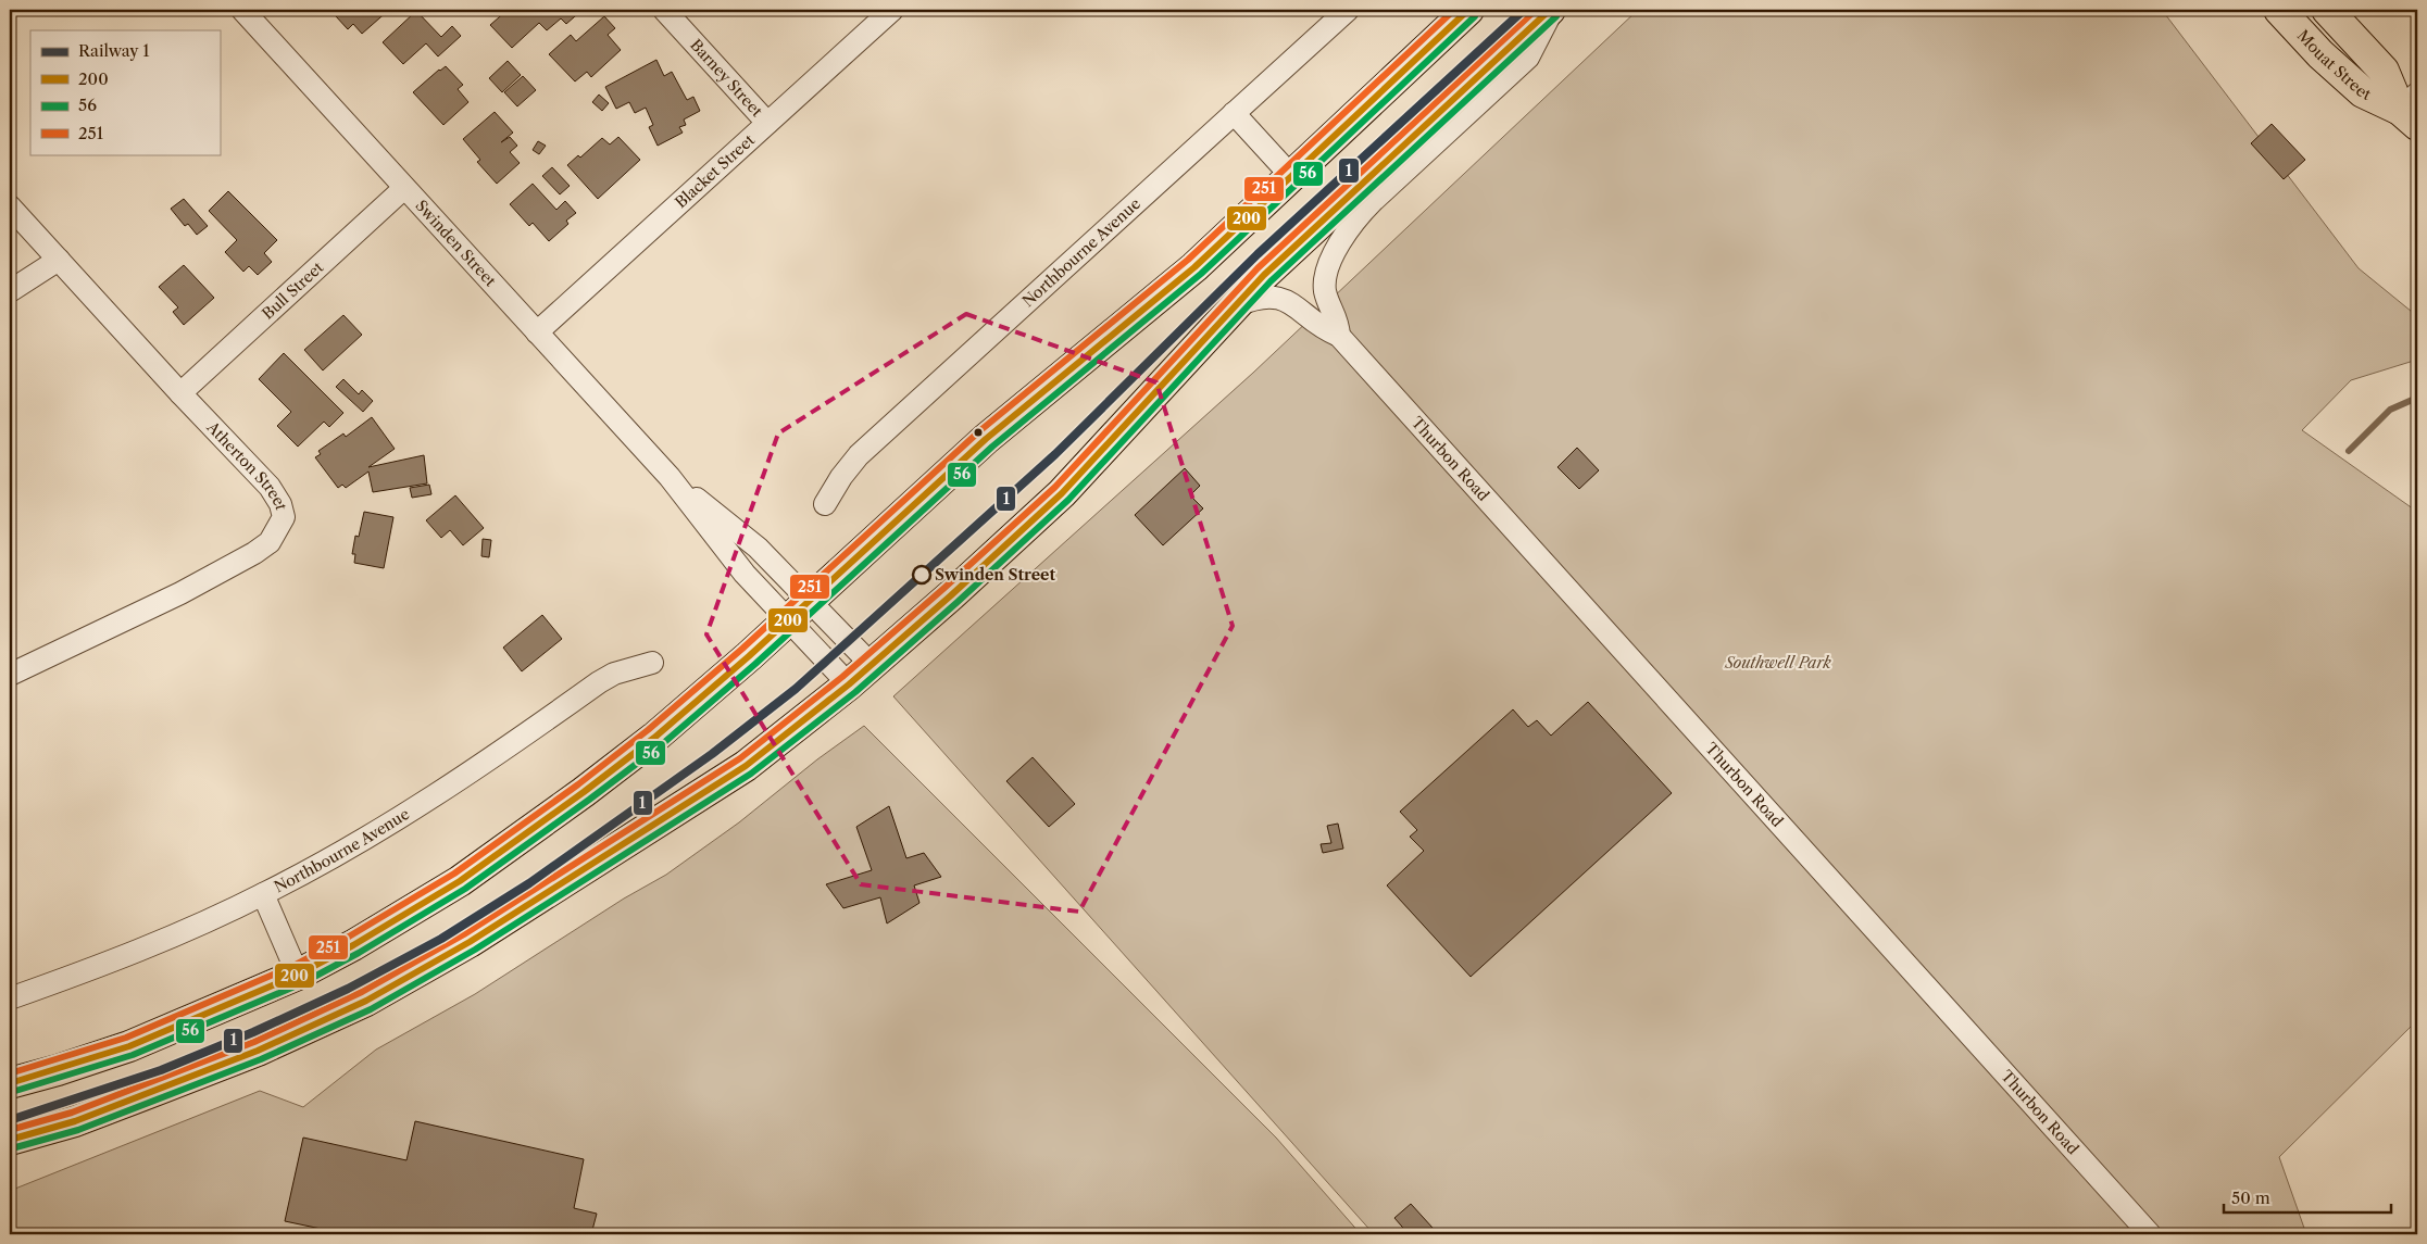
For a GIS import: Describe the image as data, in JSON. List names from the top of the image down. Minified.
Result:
{"streets":{"main road":["Mouat Street"],"street":["Barney Street","Blacket Street","Swinden Street","Northbourne Avenue","Bull Street","Thurbon Road","Atherton Street"]},"crossings":[["Barney Street","Blacket Street"],["Blacket Street","Swinden Street"],["Swinden Street","Bull Street"],["Bull Street","Atherton Street"]],"parks":["Southwell Park"],"places":["Swinden Street"],"lines":["rail line 1","transit line 200","transit line 251","transit line 56"],"legend":["Railway 1","200","56","251"],"scale_bar":"50 m"}
